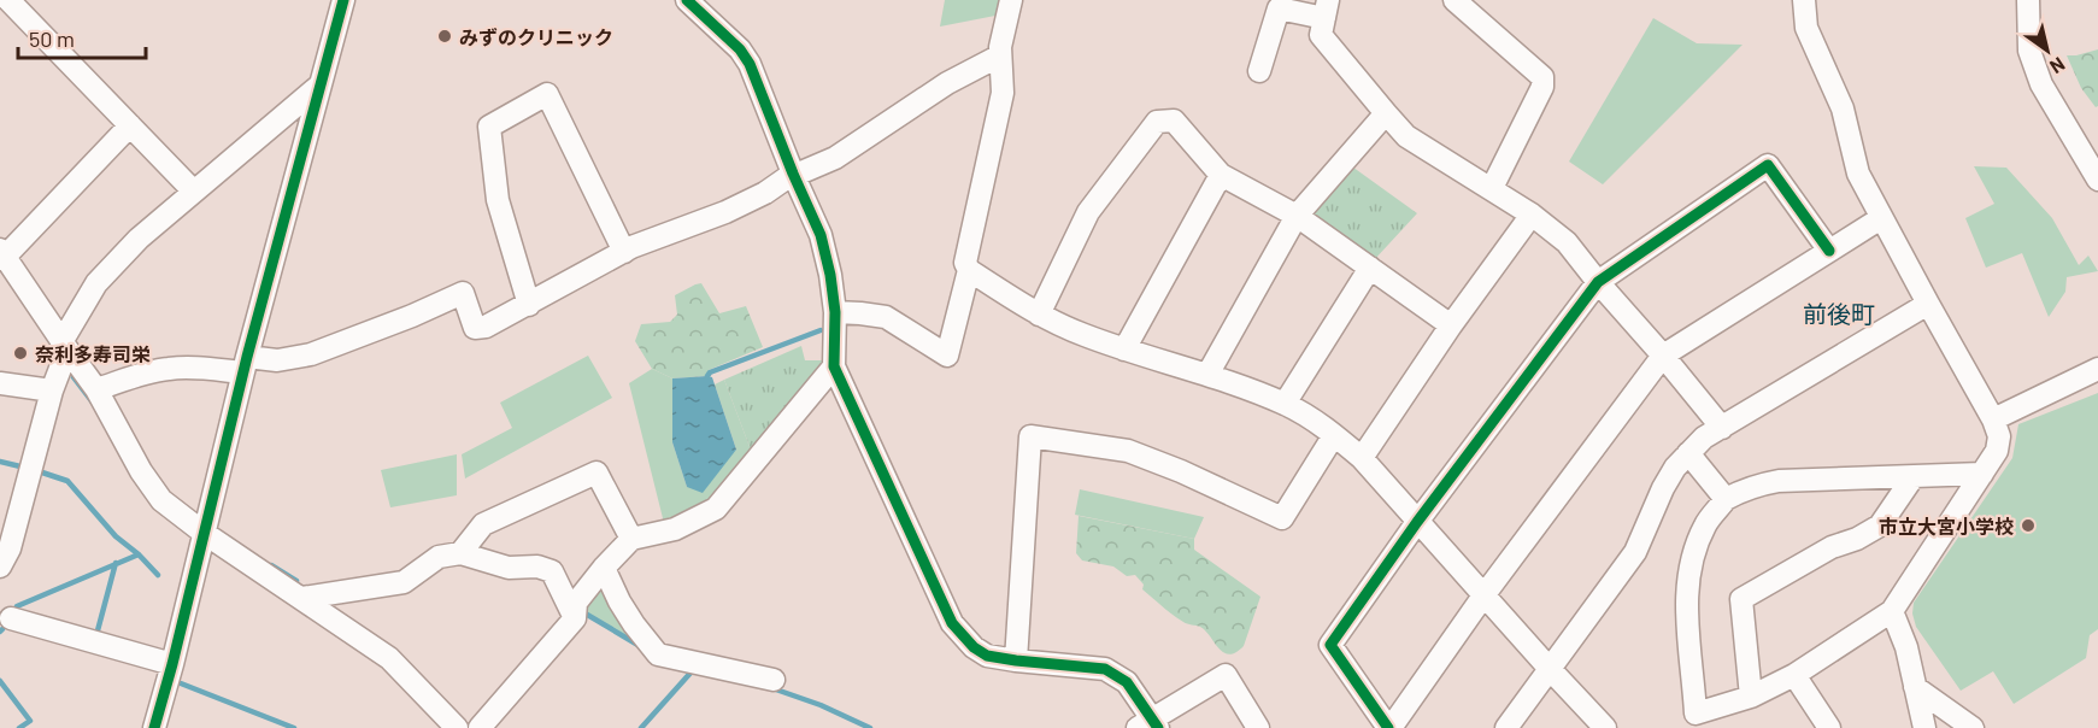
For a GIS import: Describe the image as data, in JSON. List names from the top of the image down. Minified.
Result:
{"districts":["前後町"],"places":["みずのクリニック","奈利多寿司栄","市立大宮小学校"],"scale_bar":"50 m","north":"bottom right"}
